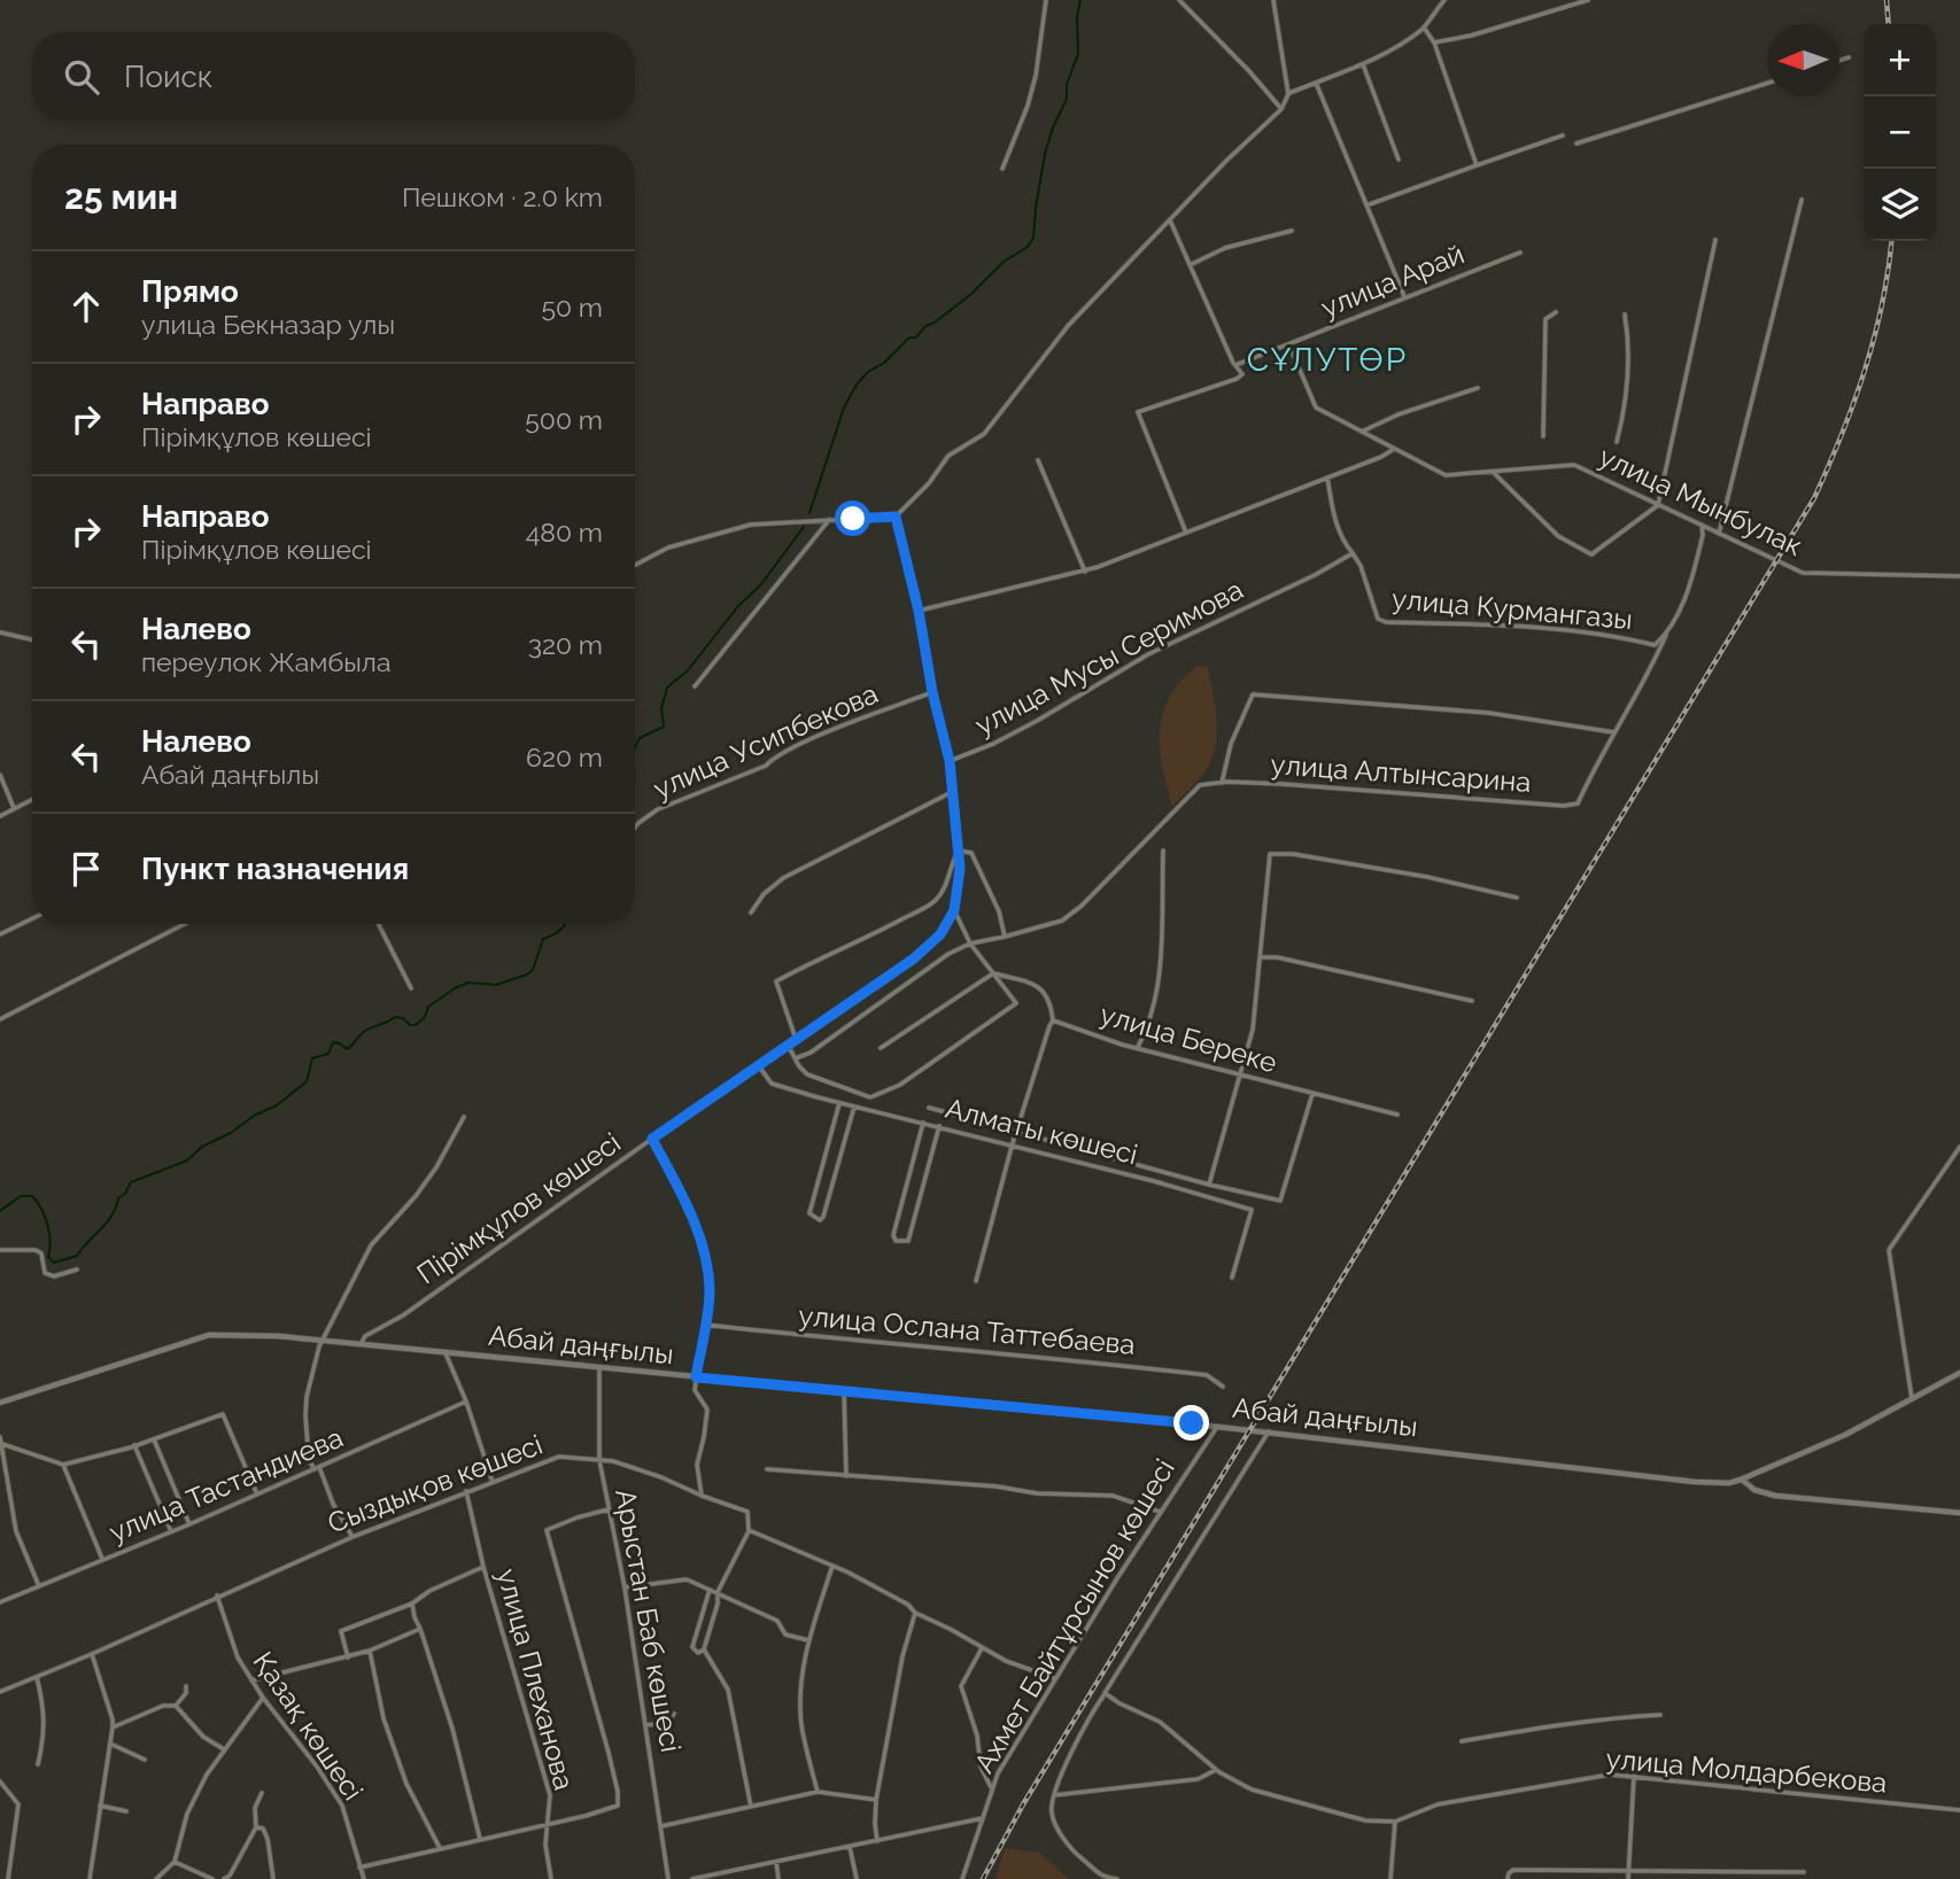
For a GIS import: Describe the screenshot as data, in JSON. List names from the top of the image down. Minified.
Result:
{"streets":{"street":["улица Арай","улица Мынбулак","улица Курмангазы","улица Мусы Серимова","улица Усипбекова","улица Алтынсарина","улица Береке","Алматы көшесі","Пірімқұлов көшесі","улица Ослана Таттебаева","Абай даңғылы","Сыздықов көшесі","улица Тастандиева","Ахмет Байтұрсынов көшесі","Арыстан Баб көшесі","улица Плеханова","Қазақ көшесі","улица Молдарбекова"]},"crossings":[["улица Арай","улица Мынбулак"],["улица Мынбулак","улица Курмангазы"],["улица Курмангазы","улица Мусы Серимова"],["улица Мусы Серимова","Пірімқұлов көшесі"],["улица Усипбекова","Пірімқұлов көшесі"],["Алматы көшесі","Пірімқұлов көшесі"],["Пірімқұлов көшесі","Абай даңғылы"],["Абай даңғылы","Ахмет Байтұрсынов көшесі"],["Абай даңғылы","Арыстан Баб көшесі"],["Сыздықов көшесі","Ахмет Байтұрсынов көшесі"],["Сыздықов көшесі","Арыстан Баб көшесі"],["Сыздықов көшесі","улица Плеханова"],["Сыздықов көшесі","Қазақ көшесі"]],"districts":["СҰЛУТӨР"],"north":"left","page":{"map_buttons":["+","−"],"search":"Поиск","heading":["25 мин","Пешком · 2.0 km"],"list":[["Прямо","улица Бекназар улы","50 m"],["Направо","Пірімқұлов көшесі","500 m"],["Направо","Пірімқұлов көшесі","480 m"],["Налево","переулок Жамбыла","320 m"],["Налево","Абай даңғылы","620 m"],"Пункт назначения"]}}
